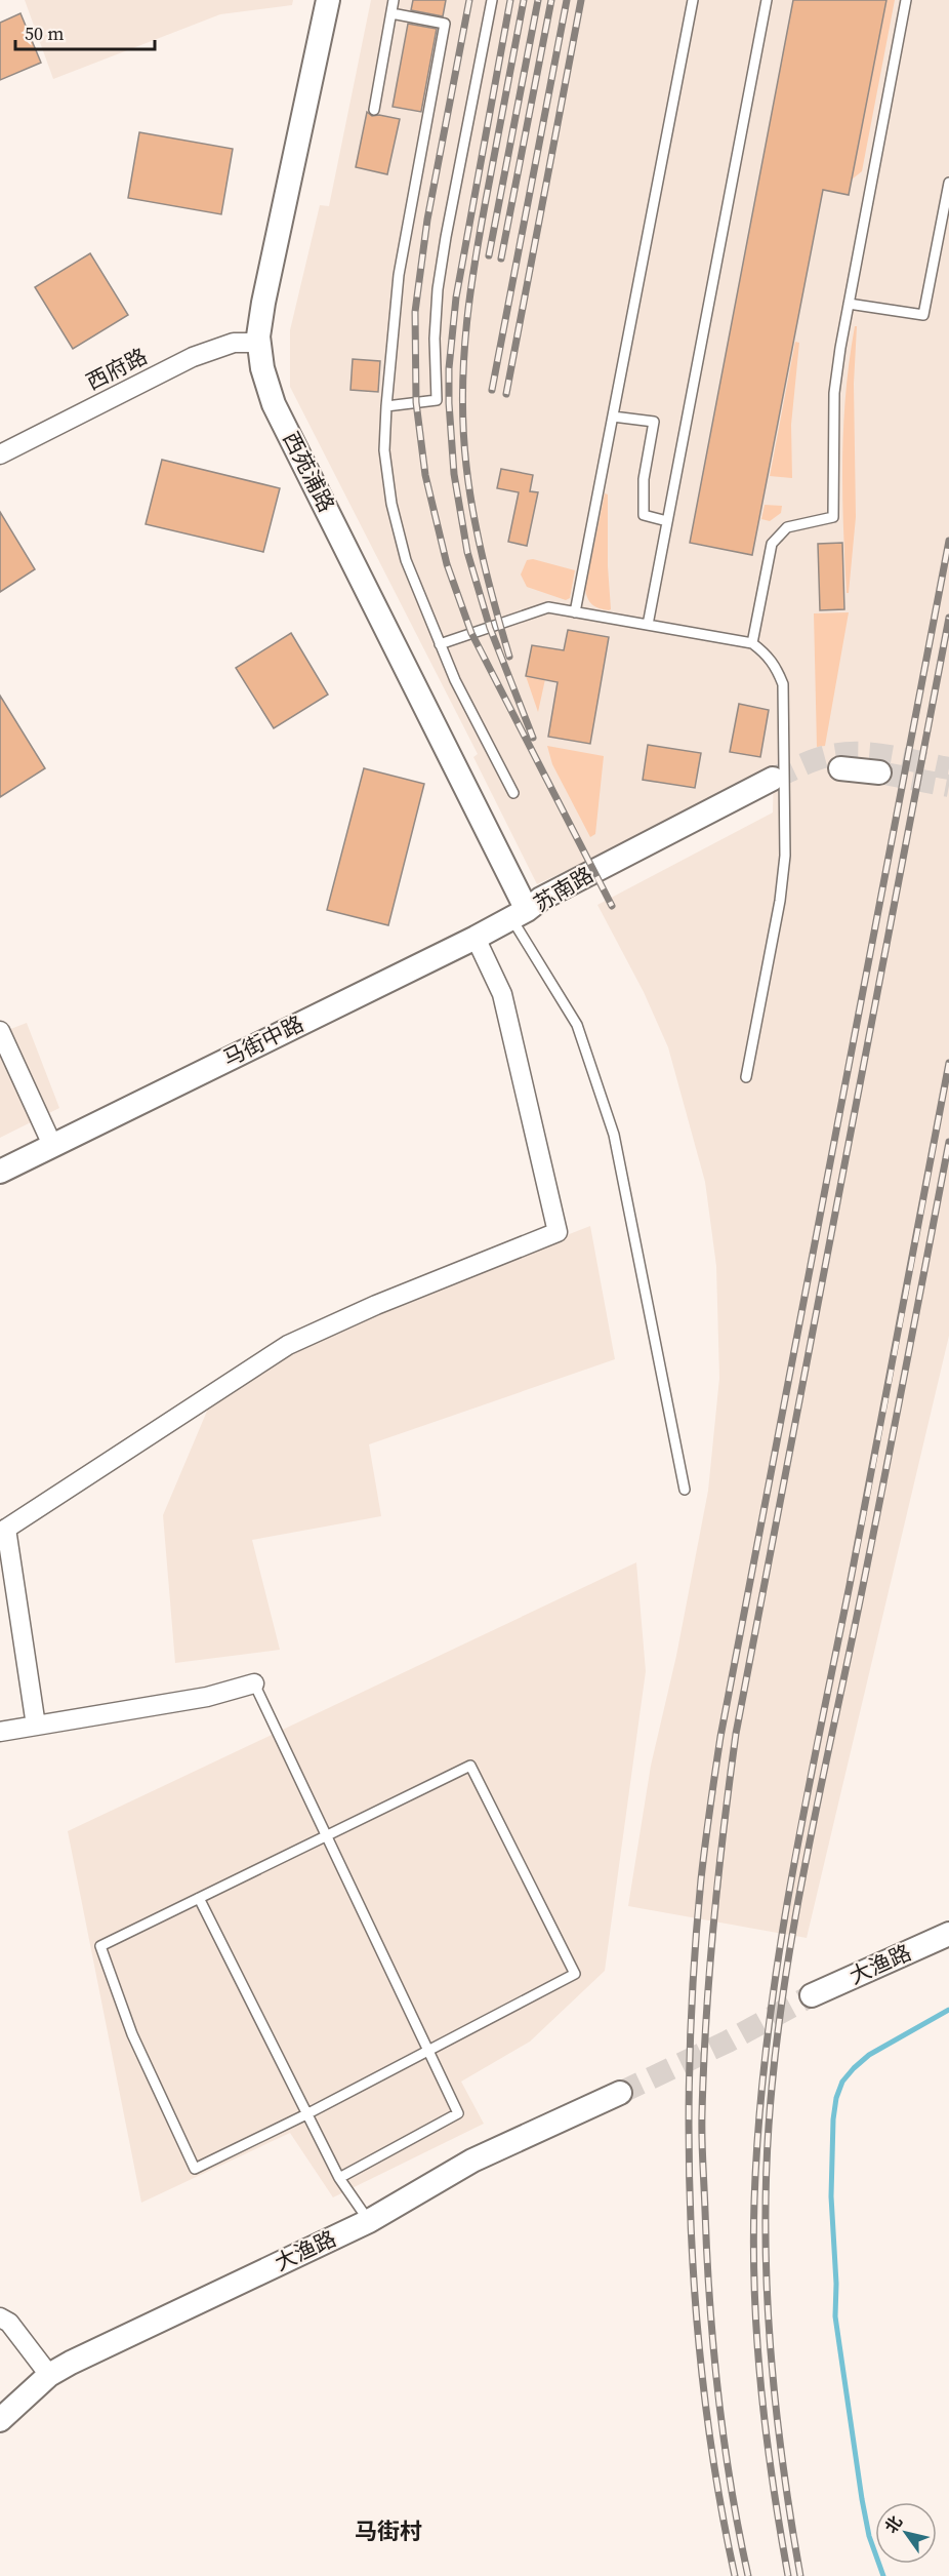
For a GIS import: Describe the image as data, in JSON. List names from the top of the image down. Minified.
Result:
{"streets":{"street":["西府路","西苑浦路","苏南路","马街中路","大渔路"]},"crossings":[["西府路","西苑浦路"],["西苑浦路","苏南路"],["西苑浦路","马街中路"],["苏南路","马街中路"]],"districts":["马街村"],"scale_bar":"50 m","north":"top left"}
